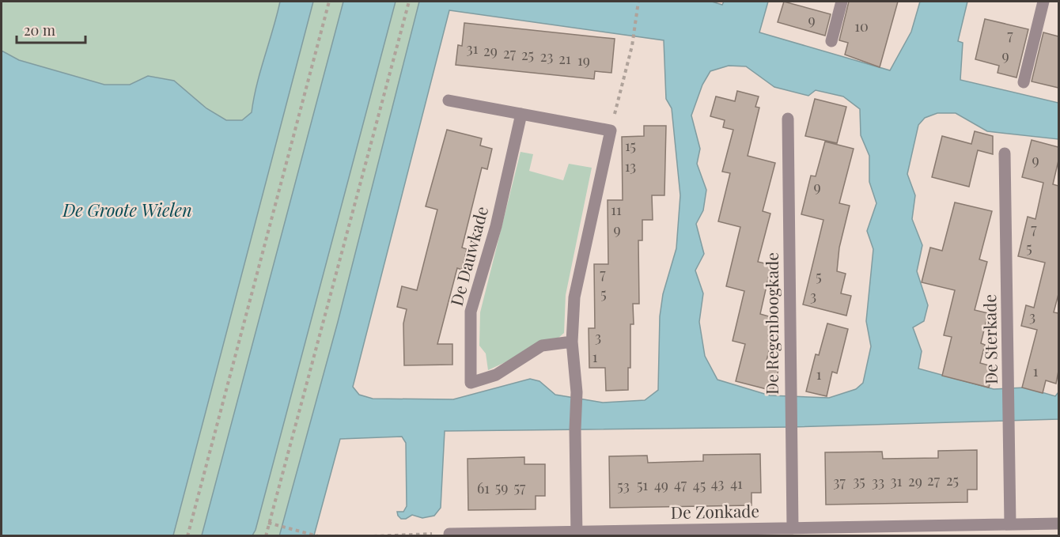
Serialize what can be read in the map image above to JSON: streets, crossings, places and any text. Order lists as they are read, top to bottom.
{
  "streets": {
    "street": [
      "De Dauwkade",
      "De Regenboogkade",
      "De Sterkade",
      "De Zonkade"
    ]
  },
  "crossings": [
    ["De Regenboogkade", "De Zonkade"],
    ["De Sterkade", "De Zonkade"]
  ],
  "water": ["De Groote Wielen"],
  "house_numbers": [
    "9",
    "10",
    "7",
    "31",
    "29",
    "27",
    "25",
    "9",
    "23",
    "21",
    "19",
    "15",
    "9",
    "13",
    "9",
    "11",
    "7",
    "9",
    "5",
    "7",
    "5",
    "5",
    "3",
    "3",
    "3",
    "1",
    "1",
    "1",
    "27",
    "25",
    "35",
    "31",
    "29",
    "37",
    "33",
    "43",
    "41",
    "47",
    "51",
    "49",
    "45",
    "53",
    "59",
    "57",
    "61"
  ],
  "scale_bar": "20 m"
}
